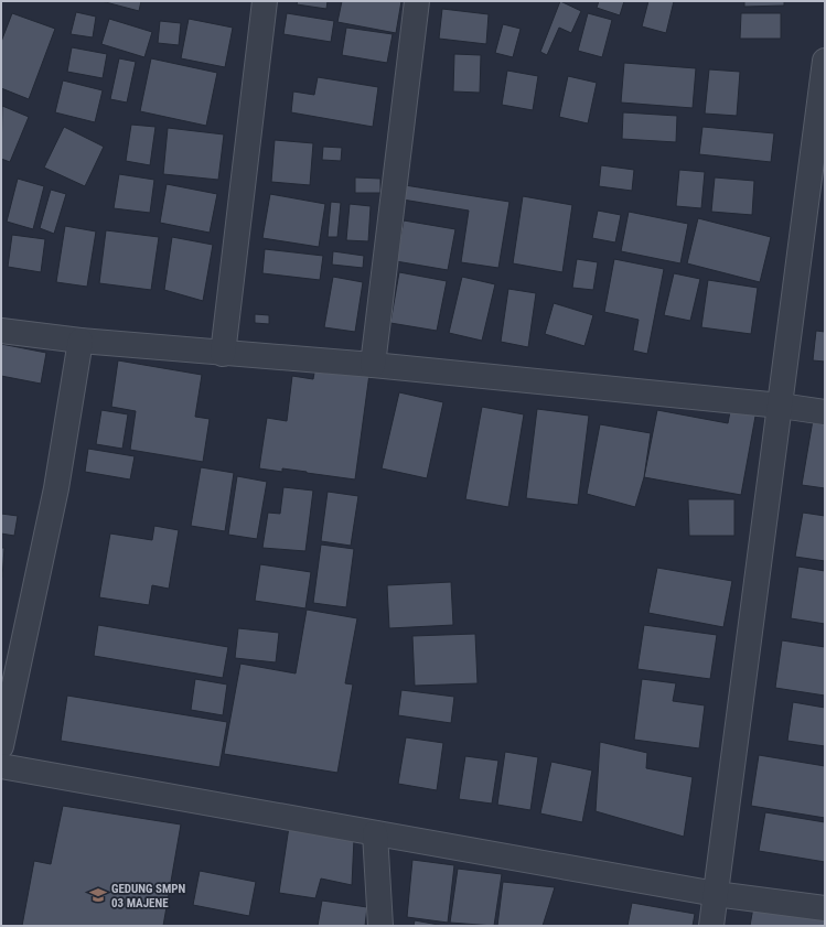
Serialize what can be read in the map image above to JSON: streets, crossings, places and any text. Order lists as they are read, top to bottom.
{
  "places": {
    "school or university": ["GEDUNG SMPN 03 MAJENE"]
  }
}
